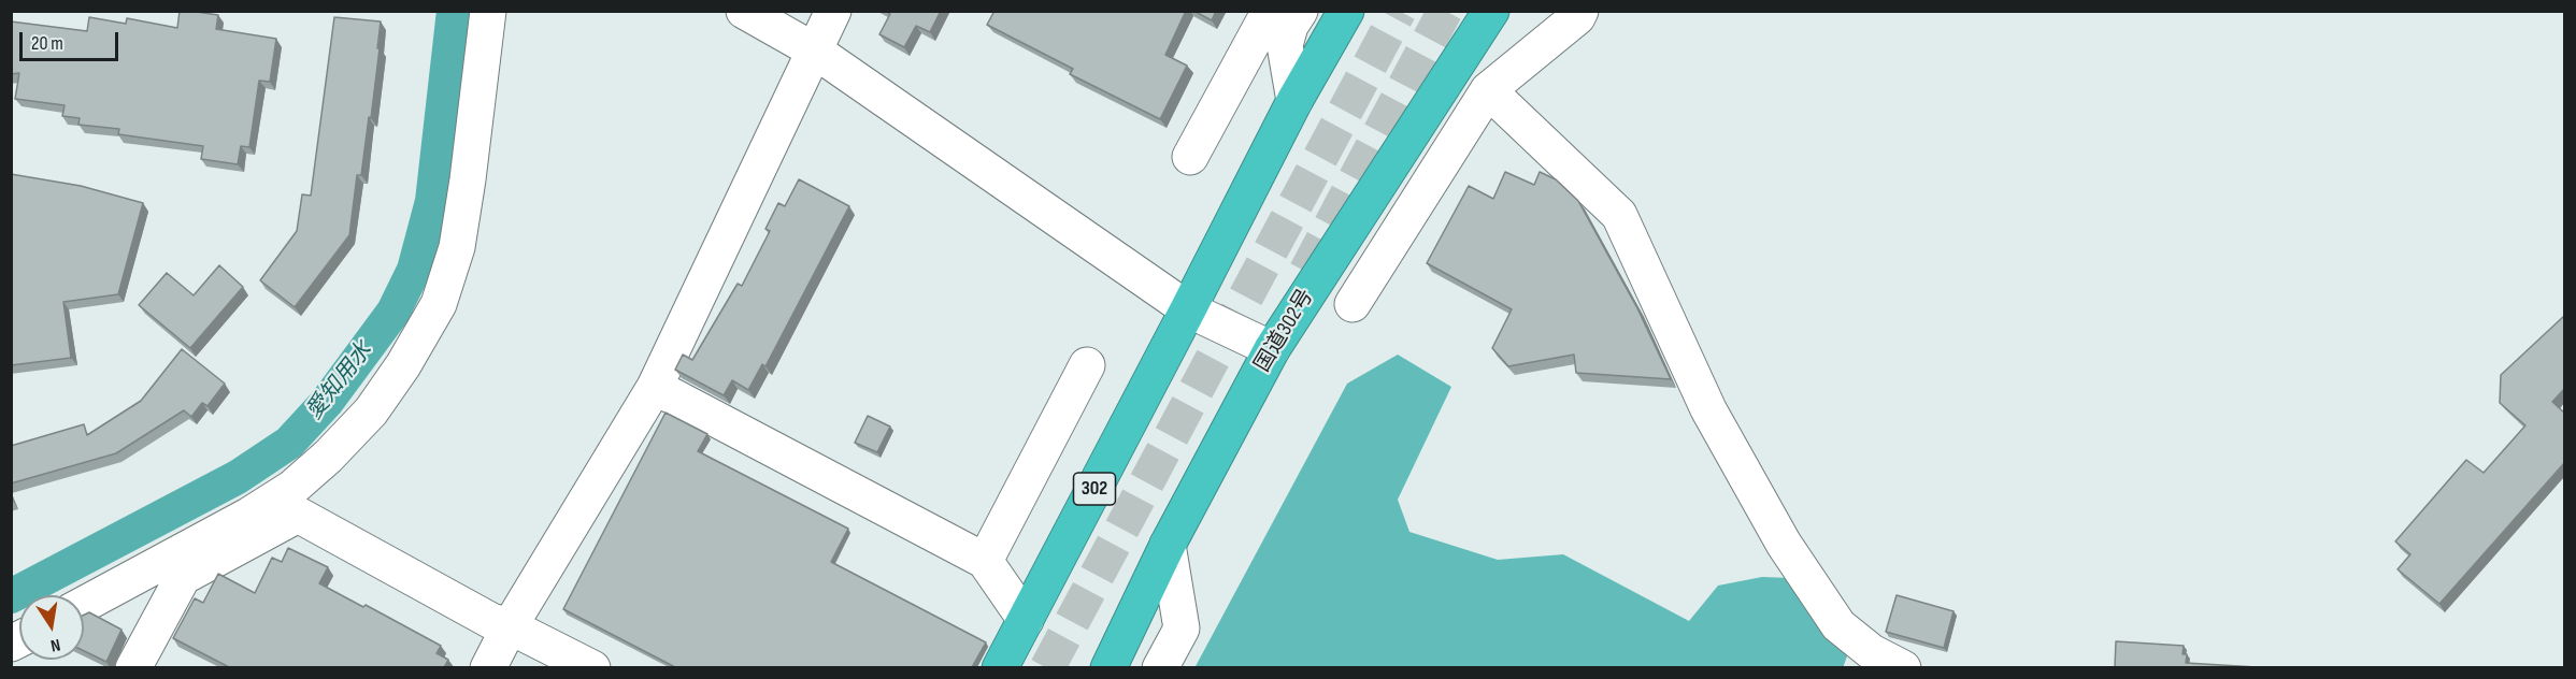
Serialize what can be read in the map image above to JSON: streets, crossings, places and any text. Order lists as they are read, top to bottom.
{
  "streets": {
    "highway": ["国道302号", "302"]
  },
  "water": ["愛知用水"],
  "scale_bar": "20 m",
  "north": "bottom"
}
